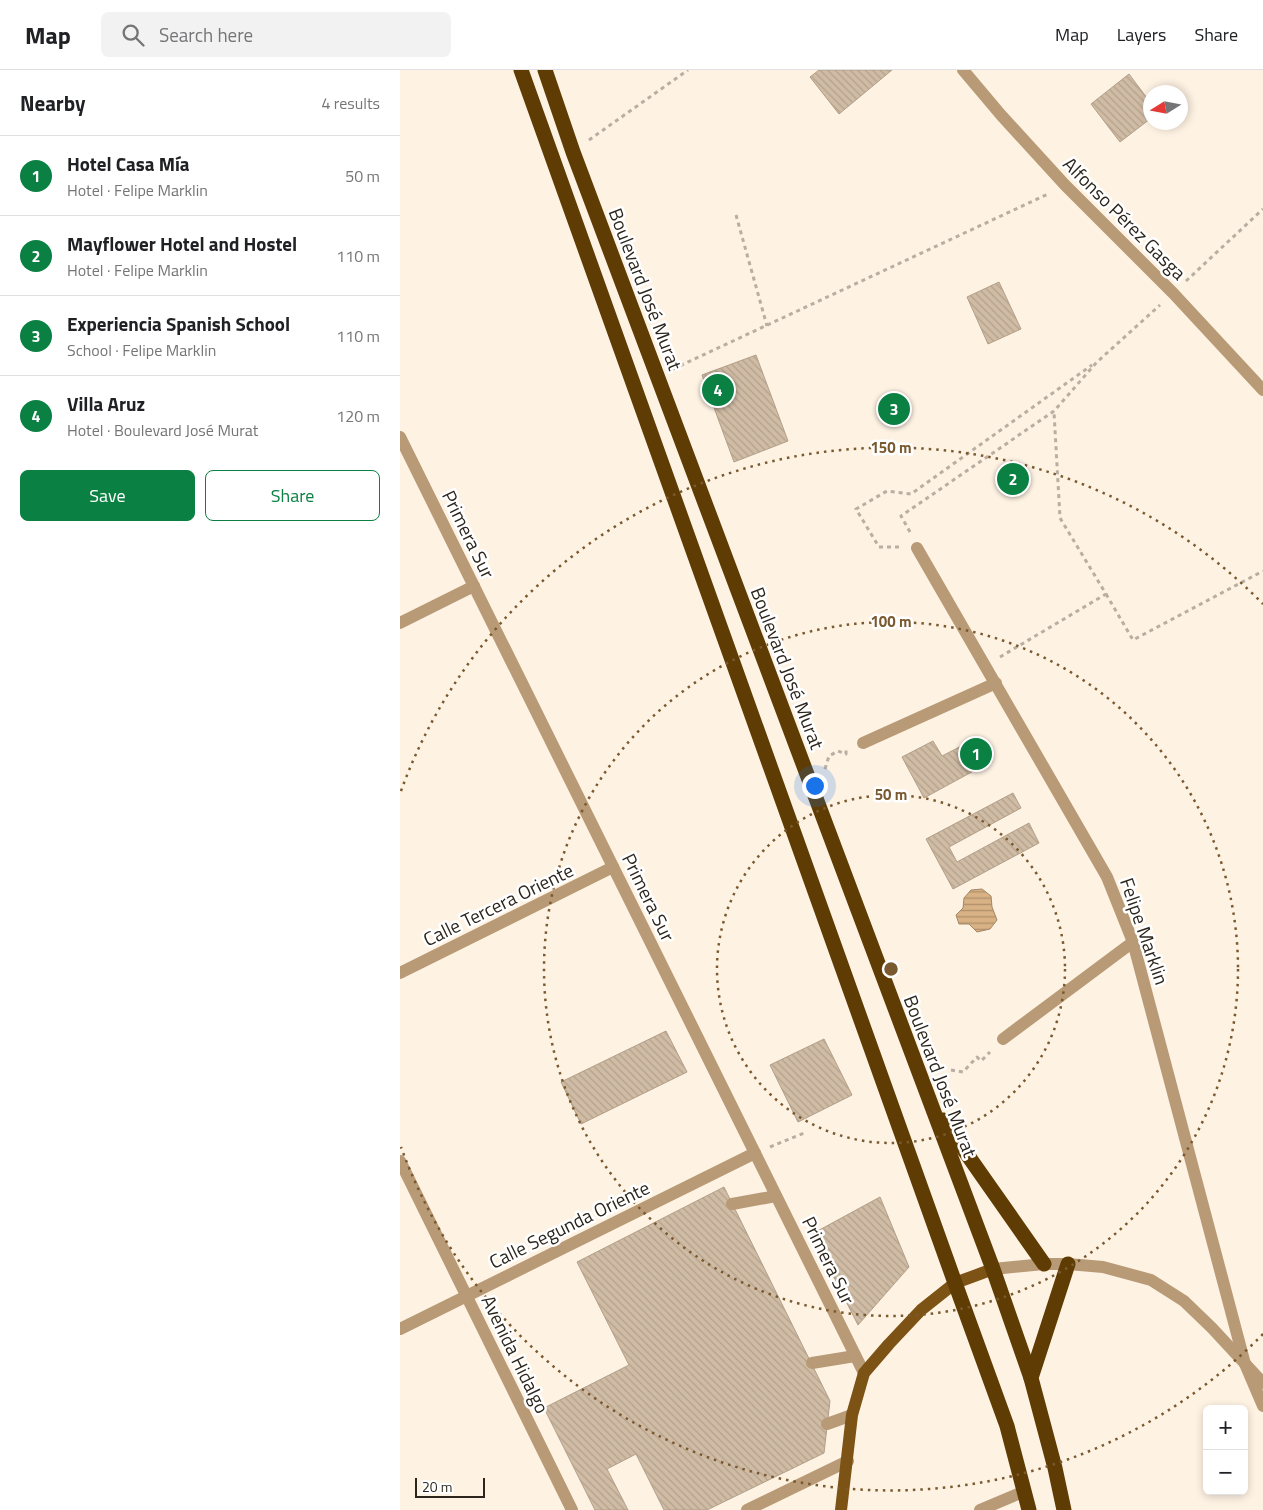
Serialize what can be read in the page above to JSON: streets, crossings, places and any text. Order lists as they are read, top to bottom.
{
  "streets": {
    "highway": ["Boulevard José Murat"],
    "street": [
      "Alfonso Pérez Gasga",
      "Primera Sur",
      "Calle Tercera Oriente",
      "Felipe Marklin",
      "Calle Segunda Oriente",
      "Avenida Hidalgo"
    ]
  },
  "crossings": [
    ["Primera Sur", "Calle Tercera Oriente"],
    ["Primera Sur", "Calle Segunda Oriente"],
    ["Calle Segunda Oriente", "Avenida Hidalgo"]
  ],
  "scale_bar": "20 m",
  "north": "left",
  "page": {
    "header": "Map",
    "search": "Search here",
    "nav": ["Map", "Layers", "Share"],
    "heading": ["Nearby", "4 results"],
    "list": [
      {
        "mark": "1",
        "name": "Hotel Casa Mía",
        "note": "Hotel · Felipe Marklin",
        "value": "50 m"
      },
      {
        "mark": "2",
        "name": "Mayflower Hotel and Hostel",
        "note": "Hotel · Felipe Marklin",
        "value": "110 m"
      },
      {
        "mark": "3",
        "name": "Experiencia Spanish School",
        "note": "School · Felipe Marklin",
        "value": "110 m"
      },
      {
        "mark": "4",
        "name": "Villa Aruz",
        "note": "Hotel · Boulevard José Murat",
        "value": "120 m"
      }
    ],
    "pins": [
      "4",
      "3",
      "2",
      "1"
    ],
    "buttons": ["Save", "Share"],
    "map_buttons": ["+", "−"],
    "scale": "20 m"
  },
  "rings": ["150 m", "100 m", "50 m"]
}
